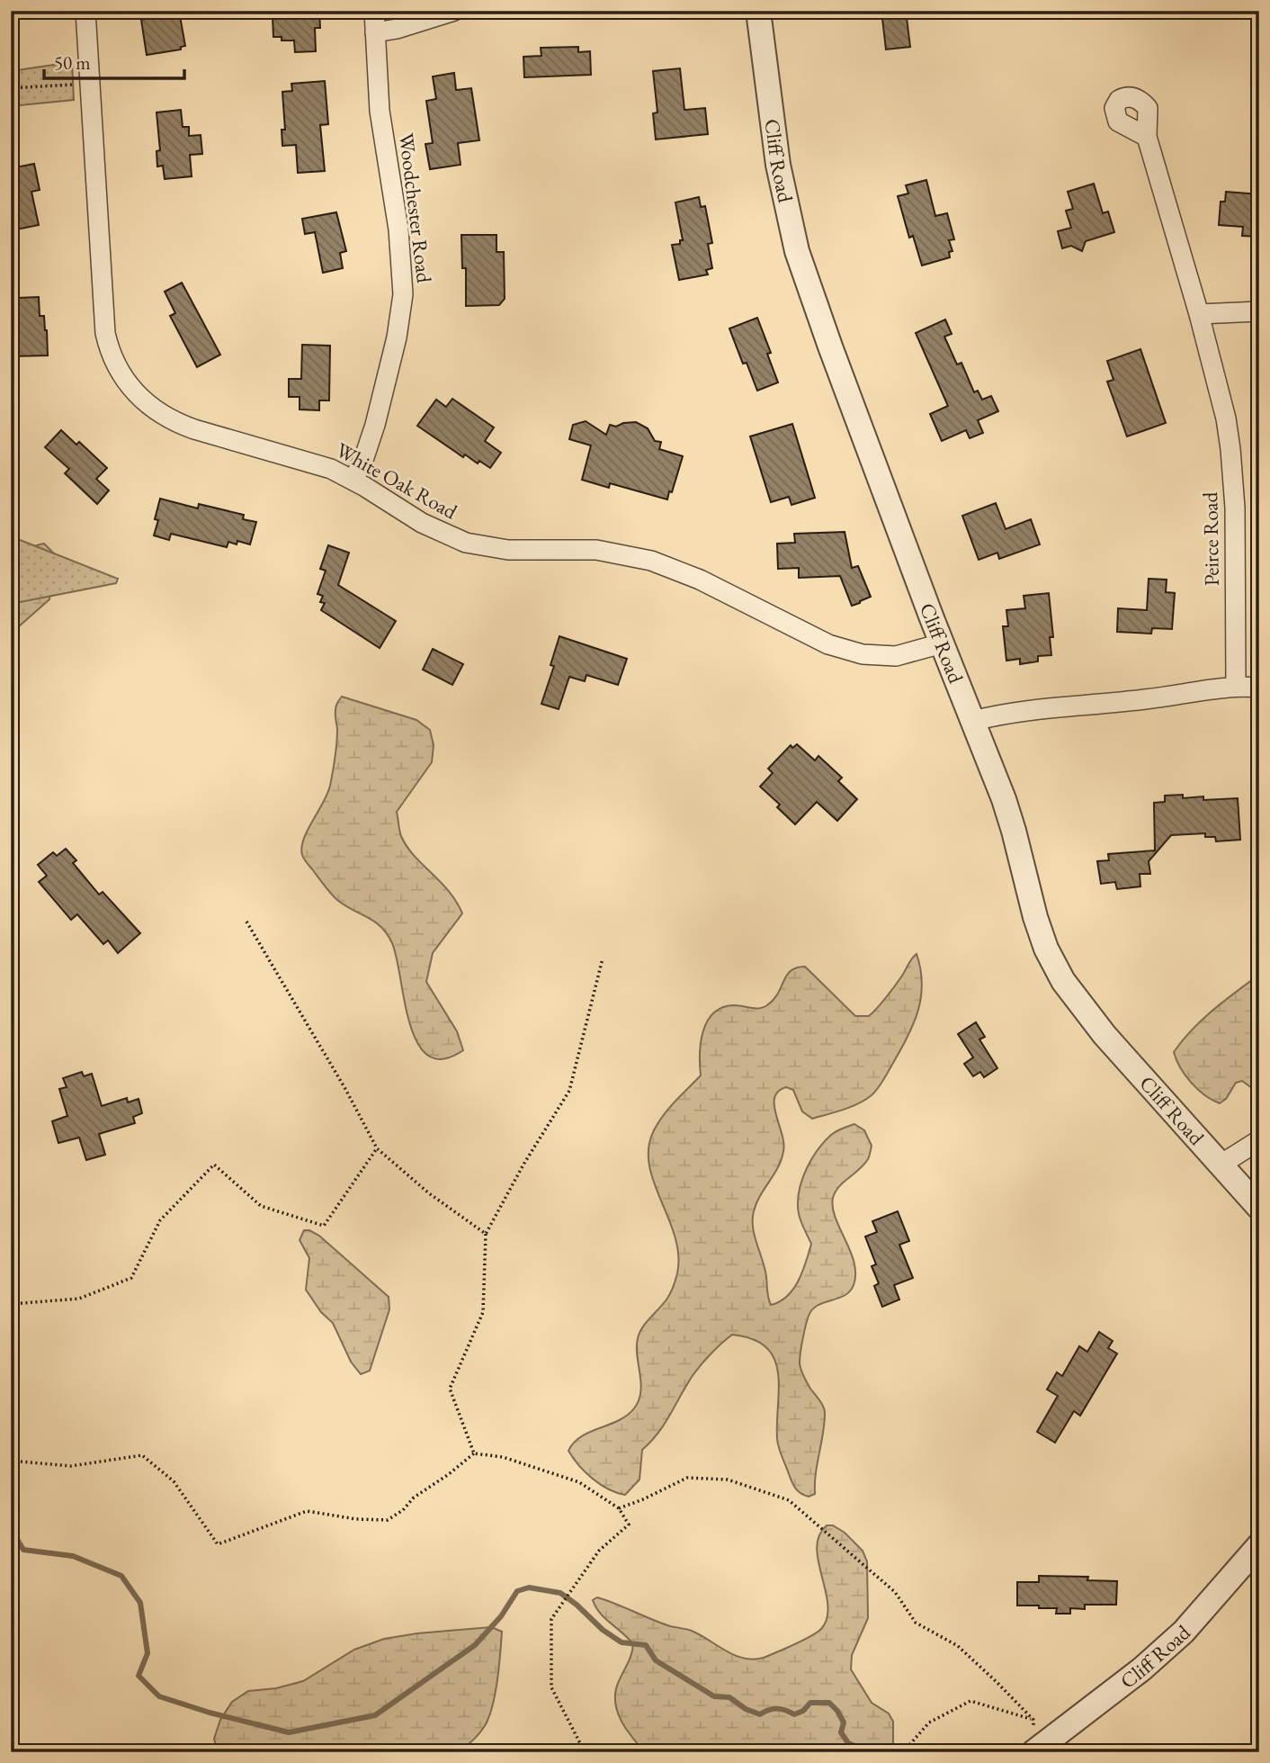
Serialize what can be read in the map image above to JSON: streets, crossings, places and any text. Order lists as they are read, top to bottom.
{
  "streets": {
    "street": [
      "Cliff Road",
      "Woodchester Road",
      "White Oak Road",
      "Peirce Road"
    ]
  },
  "crossings": [
    ["Cliff Road", "White Oak Road"],
    ["Woodchester Road", "White Oak Road"]
  ],
  "scale_bar": "50 m"
}
